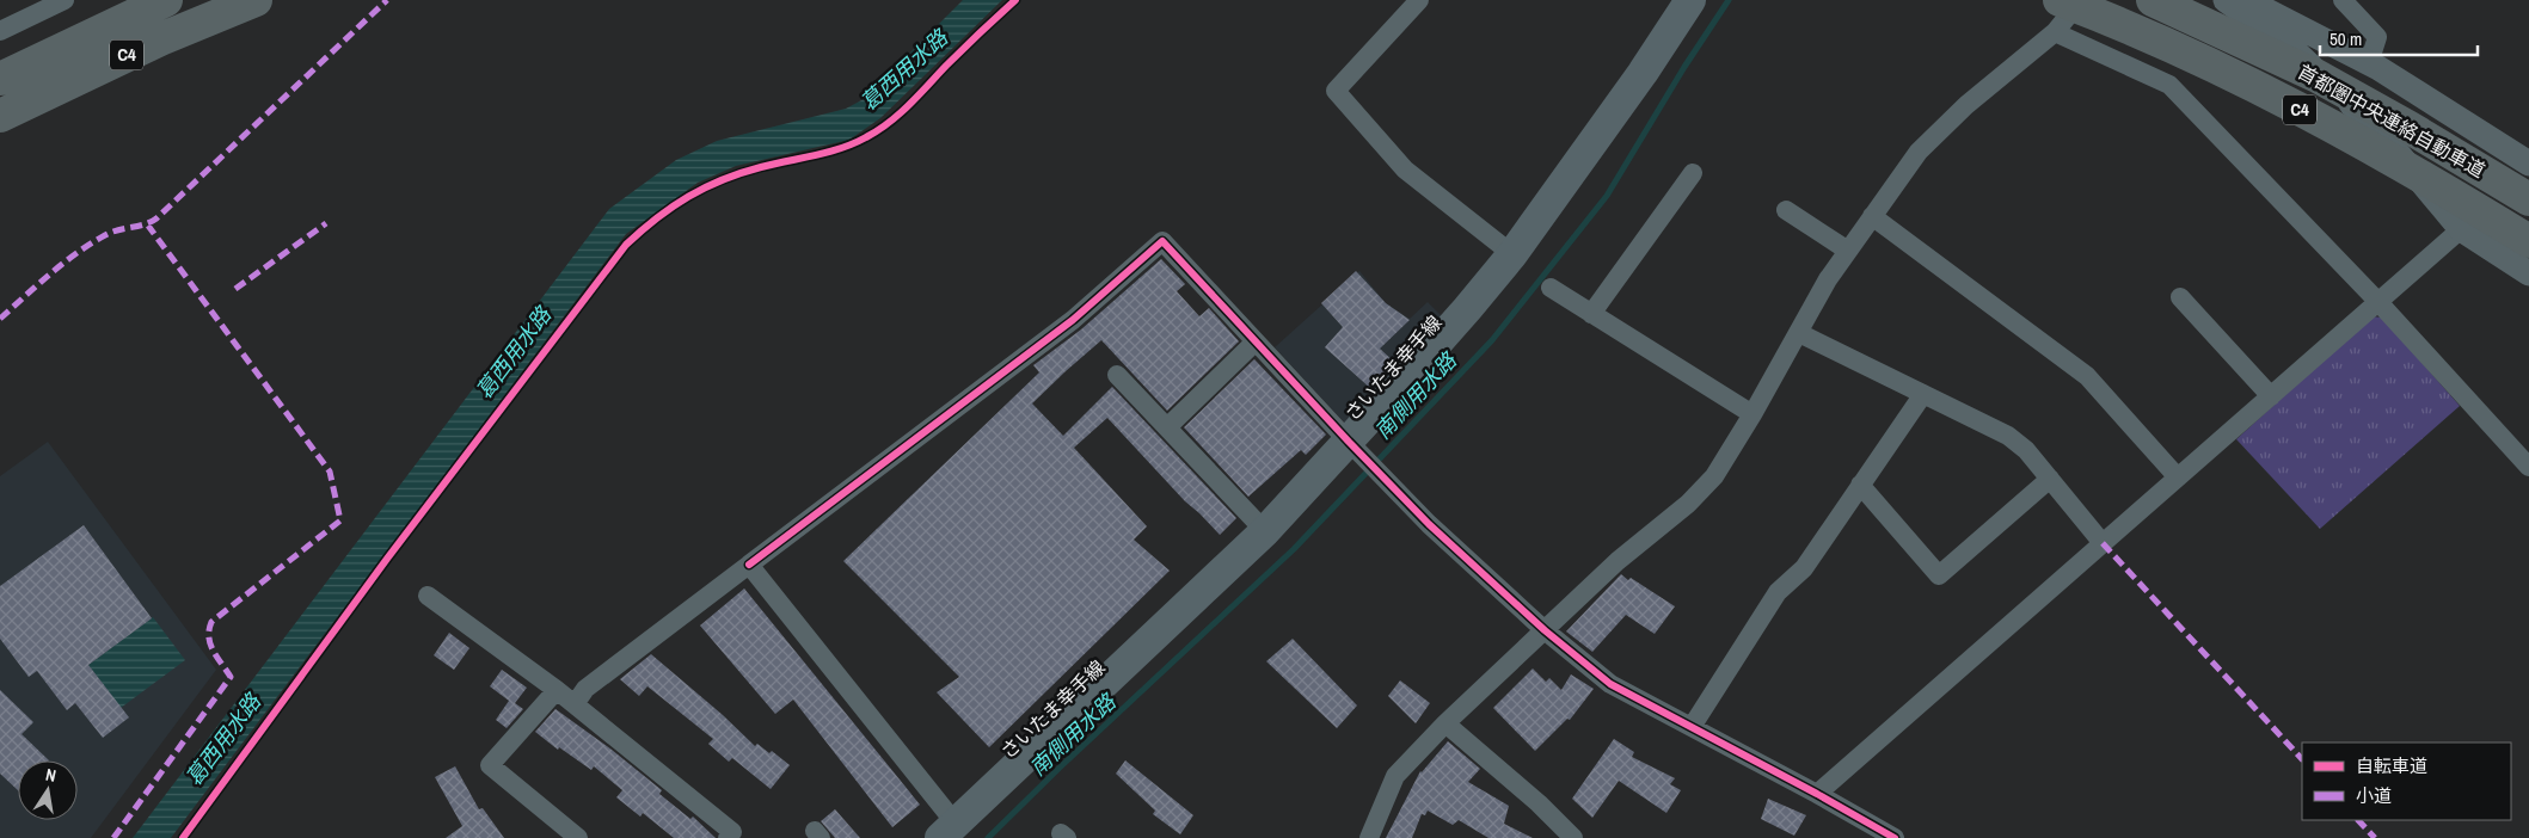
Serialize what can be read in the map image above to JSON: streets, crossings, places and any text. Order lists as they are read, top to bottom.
{
  "streets": {
    "highway": ["C4", "首都圏中央連絡自動車道"],
    "main road": ["さいたま幸手線"]
  },
  "water": ["葛西用水路", "南側用水路"],
  "legend": ["自転車道", "小道"],
  "scale_bar": "50 m",
  "north": "top"
}
